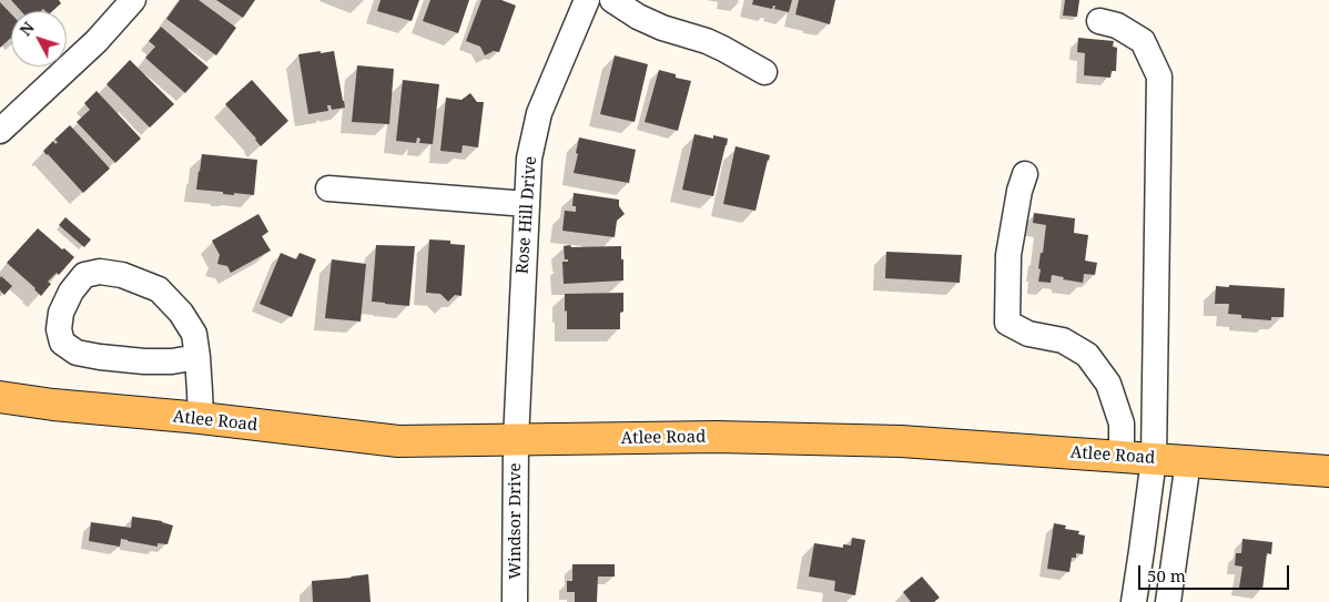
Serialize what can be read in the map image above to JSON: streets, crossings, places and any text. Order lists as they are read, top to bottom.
{
  "streets": {
    "main road": ["Atlee Road"],
    "street": ["Rose Hill Drive", "Windsor Drive"]
  },
  "crossings": [
    ["Rose Hill Drive", "Atlee Road"],
    ["Rose Hill Drive", "Windsor Drive"],
    ["Atlee Road", "Windsor Drive"]
  ],
  "scale_bar": "50 m",
  "north": "top left"
}
